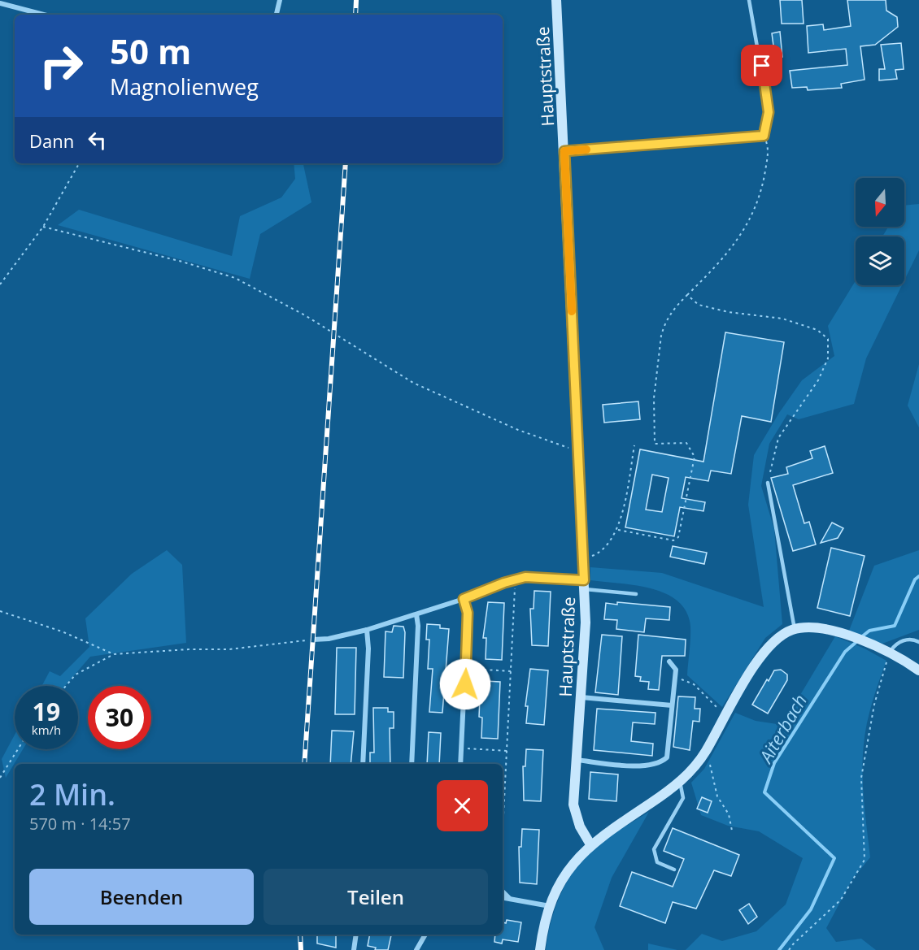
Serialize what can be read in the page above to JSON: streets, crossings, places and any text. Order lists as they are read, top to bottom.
{
  "streets": {
    "street": ["Hauptstraße"]
  },
  "water": ["Aiterbach"],
  "north": "bottom",
  "page": {
    "turn": ["50 m", "Magnolienweg"],
    "then": "Dann",
    "speed": "19 km/h",
    "limit": "30",
    "heading": ["2 Min.", "570 m · 14:57"],
    "buttons": ["Beenden", "Teilen"]
  }
}
